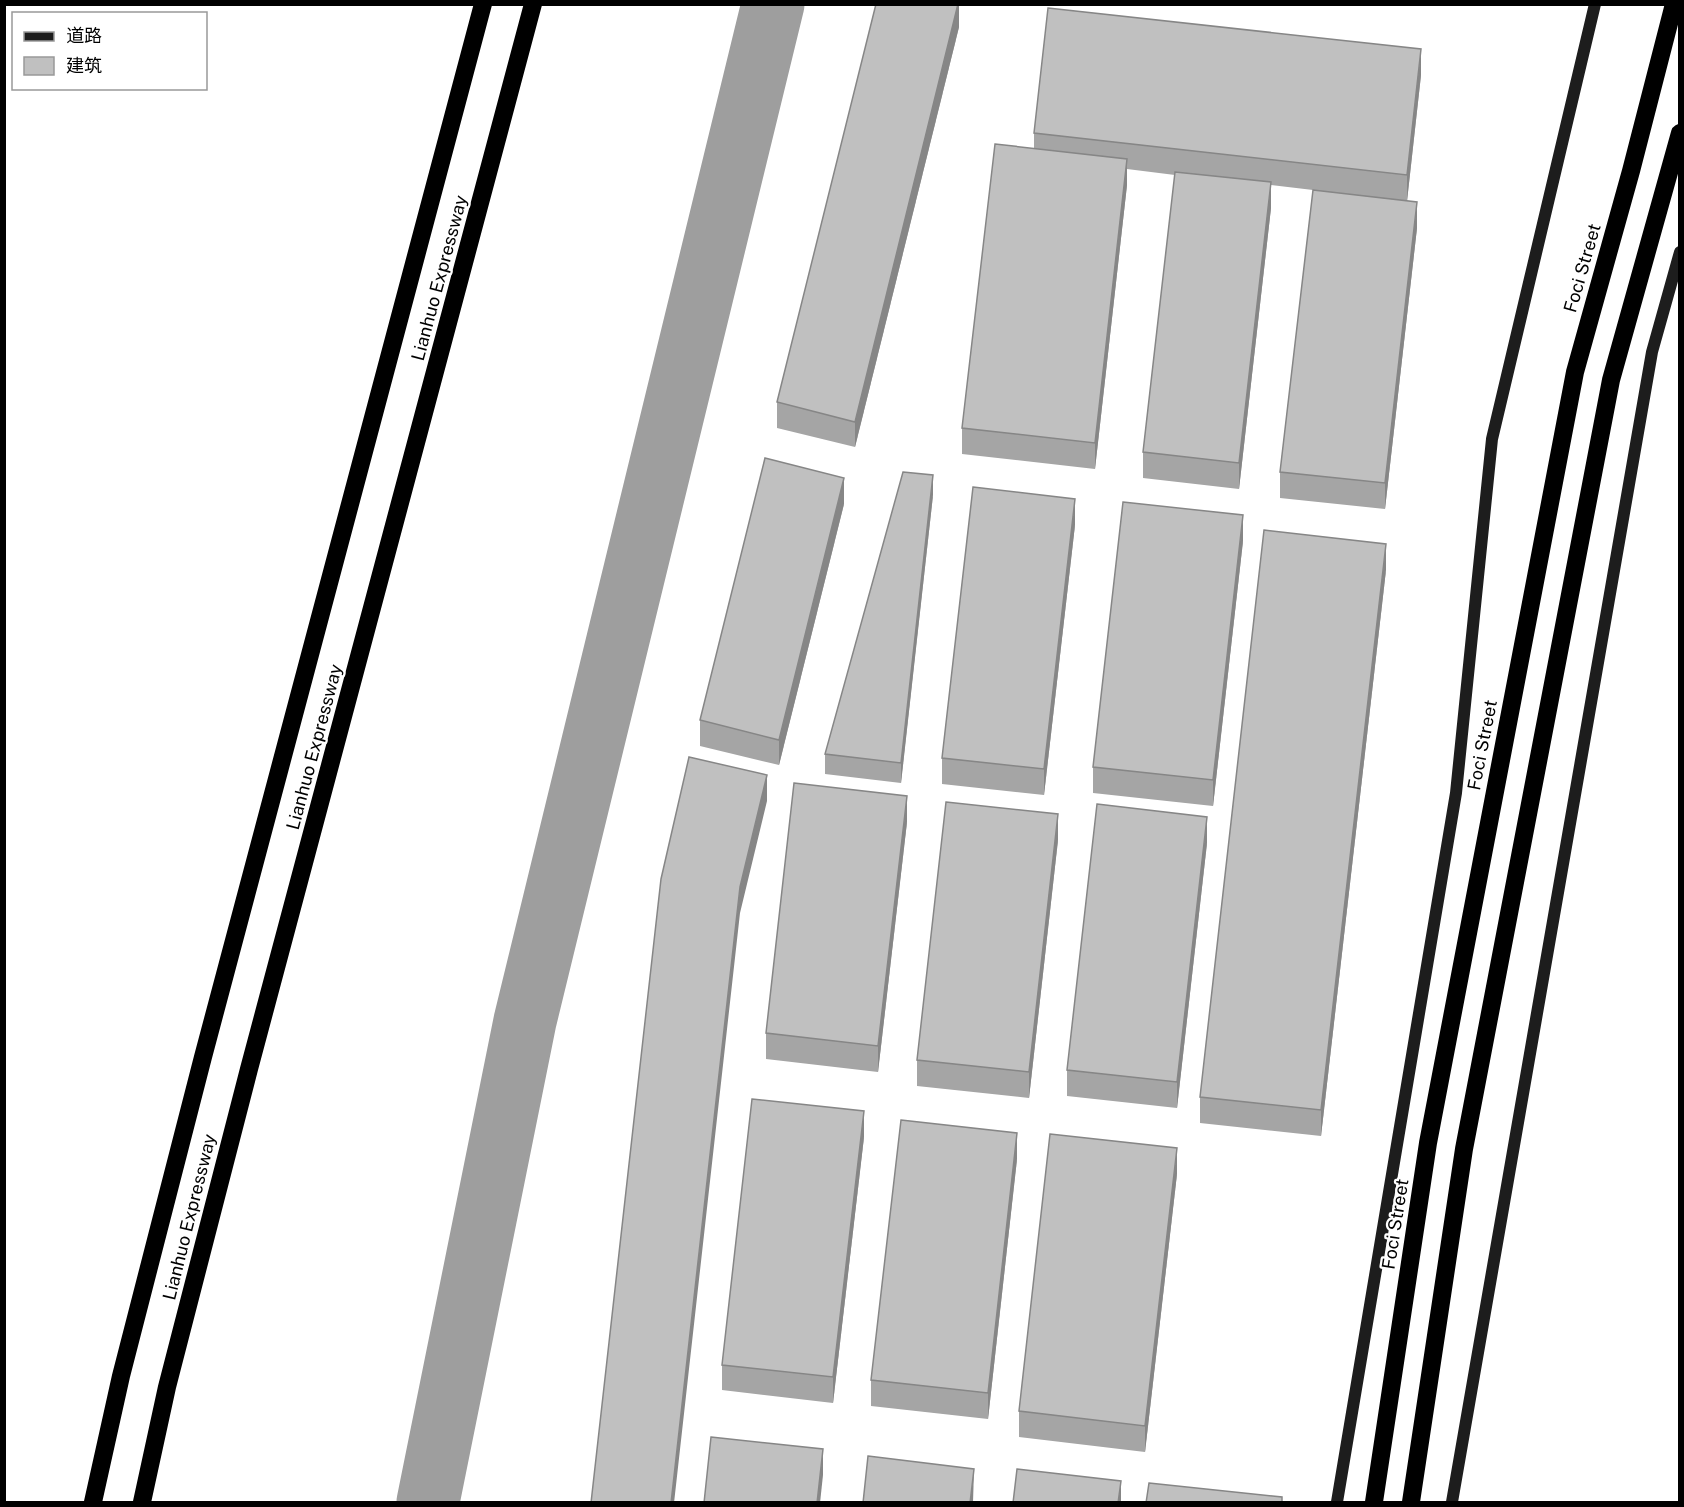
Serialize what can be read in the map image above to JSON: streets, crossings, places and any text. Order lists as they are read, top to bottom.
{
  "streets": {
    "highway": ["Foci Street", "Lianhuo Expressway"]
  },
  "legend": ["道路", "建筑"]
}
